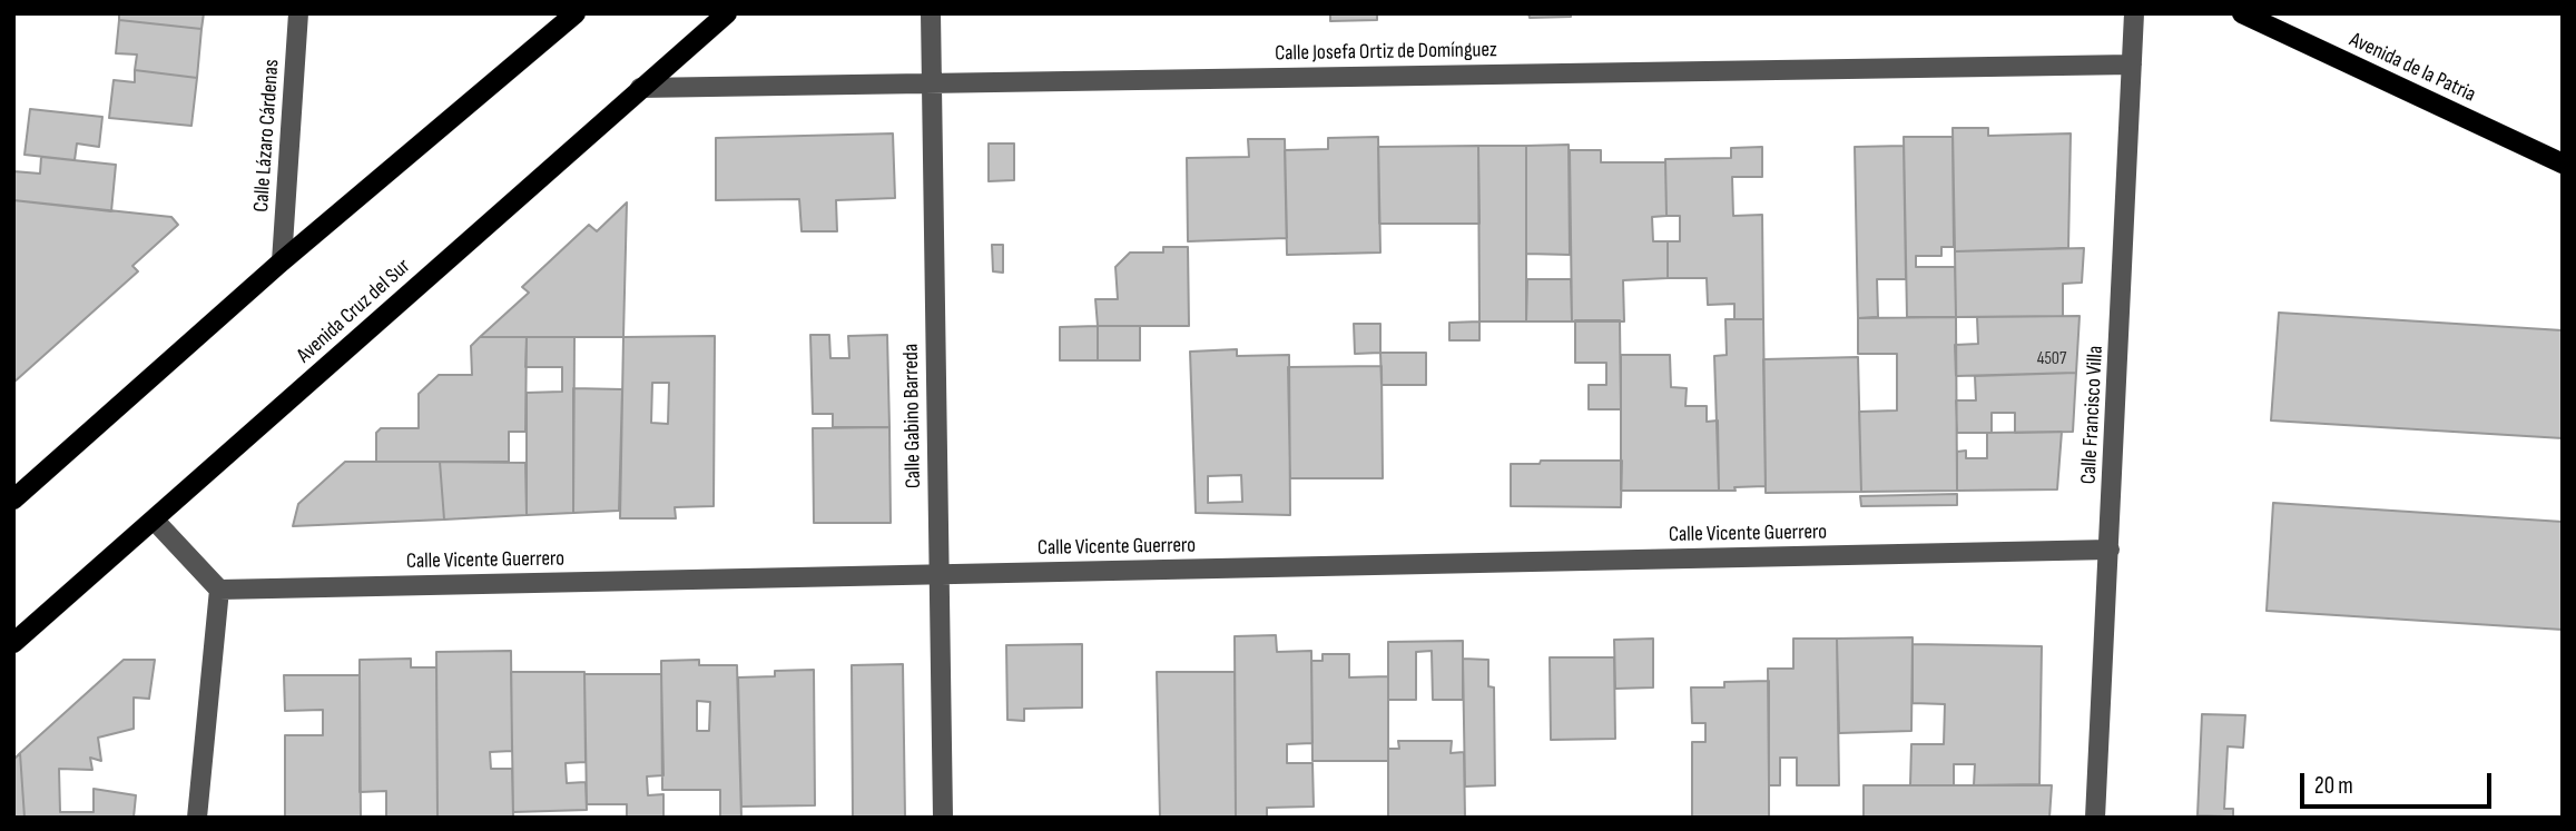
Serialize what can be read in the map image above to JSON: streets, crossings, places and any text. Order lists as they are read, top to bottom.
{
  "streets": {
    "main road": ["Avenida de la Patria", "Avenida Cruz del Sur"],
    "street": [
      "Calle Josefa Ortiz de Domínguez",
      "Calle Lázaro Cárdenas",
      "Calle Francisco Villa",
      "Calle Gabino Barreda",
      "Calle Vicente Guerrero"
    ]
  },
  "crossings": [
    ["Calle Josefa Ortiz de Domínguez", "Avenida Cruz del Sur"],
    ["Calle Josefa Ortiz de Domínguez", "Calle Francisco Villa"],
    ["Calle Josefa Ortiz de Domínguez", "Calle Gabino Barreda"],
    ["Calle Francisco Villa", "Calle Vicente Guerrero"],
    ["Calle Gabino Barreda", "Calle Vicente Guerrero"]
  ],
  "house_numbers": ["4507"],
  "scale_bar": "20 m"
}
